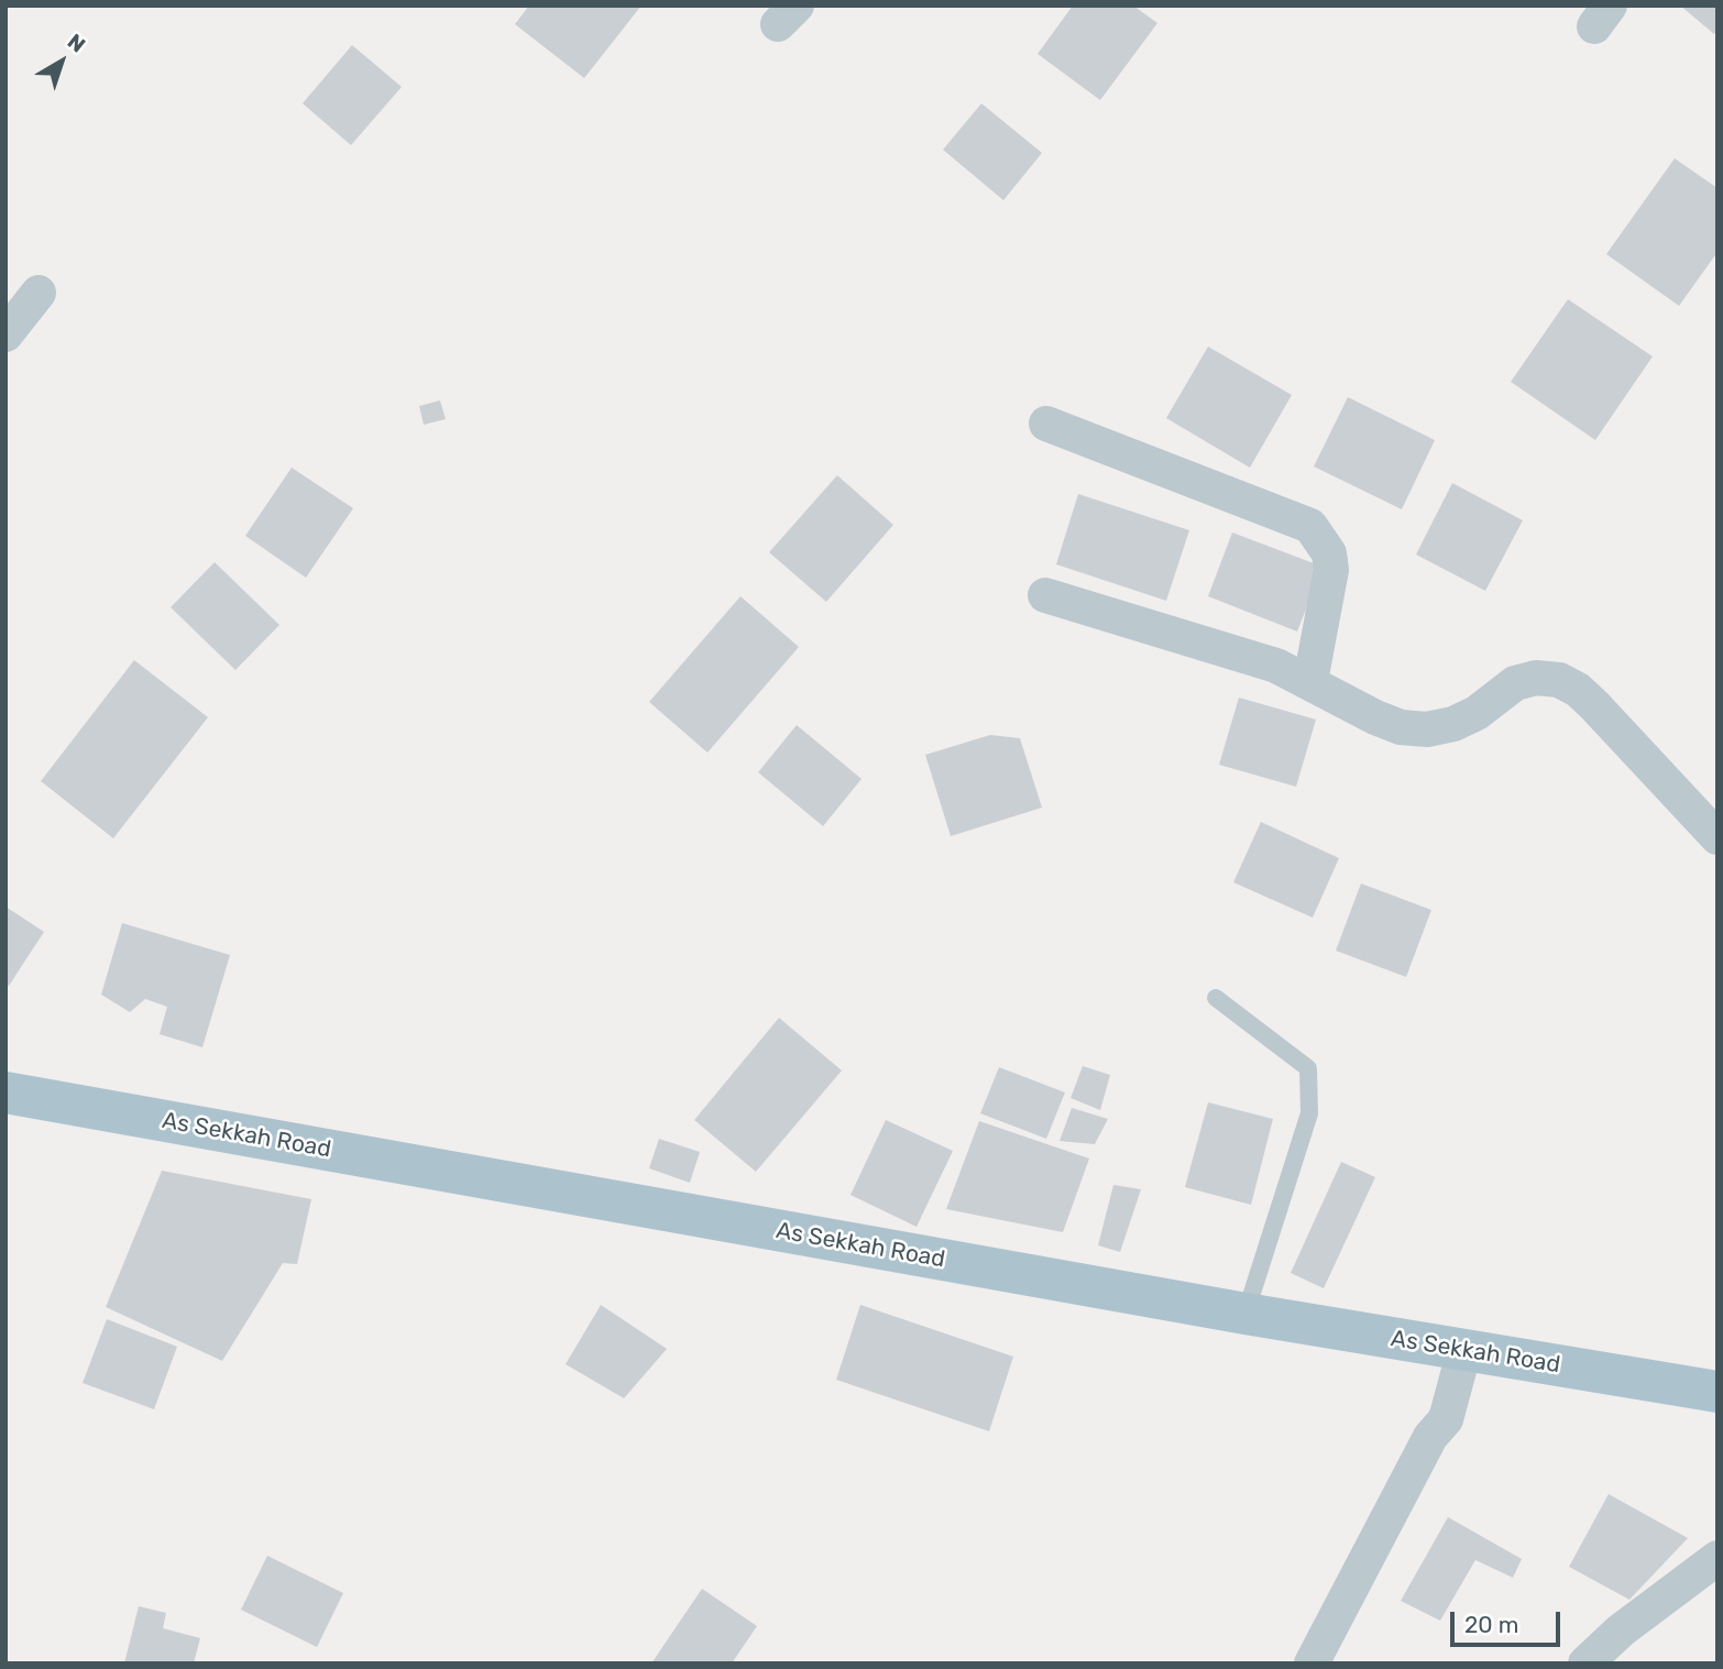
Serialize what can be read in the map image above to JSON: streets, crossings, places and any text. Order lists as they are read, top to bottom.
{
  "streets": {
    "main road": ["As Sekkah Road"]
  },
  "scale_bar": "20 m",
  "north": "top right"
}
